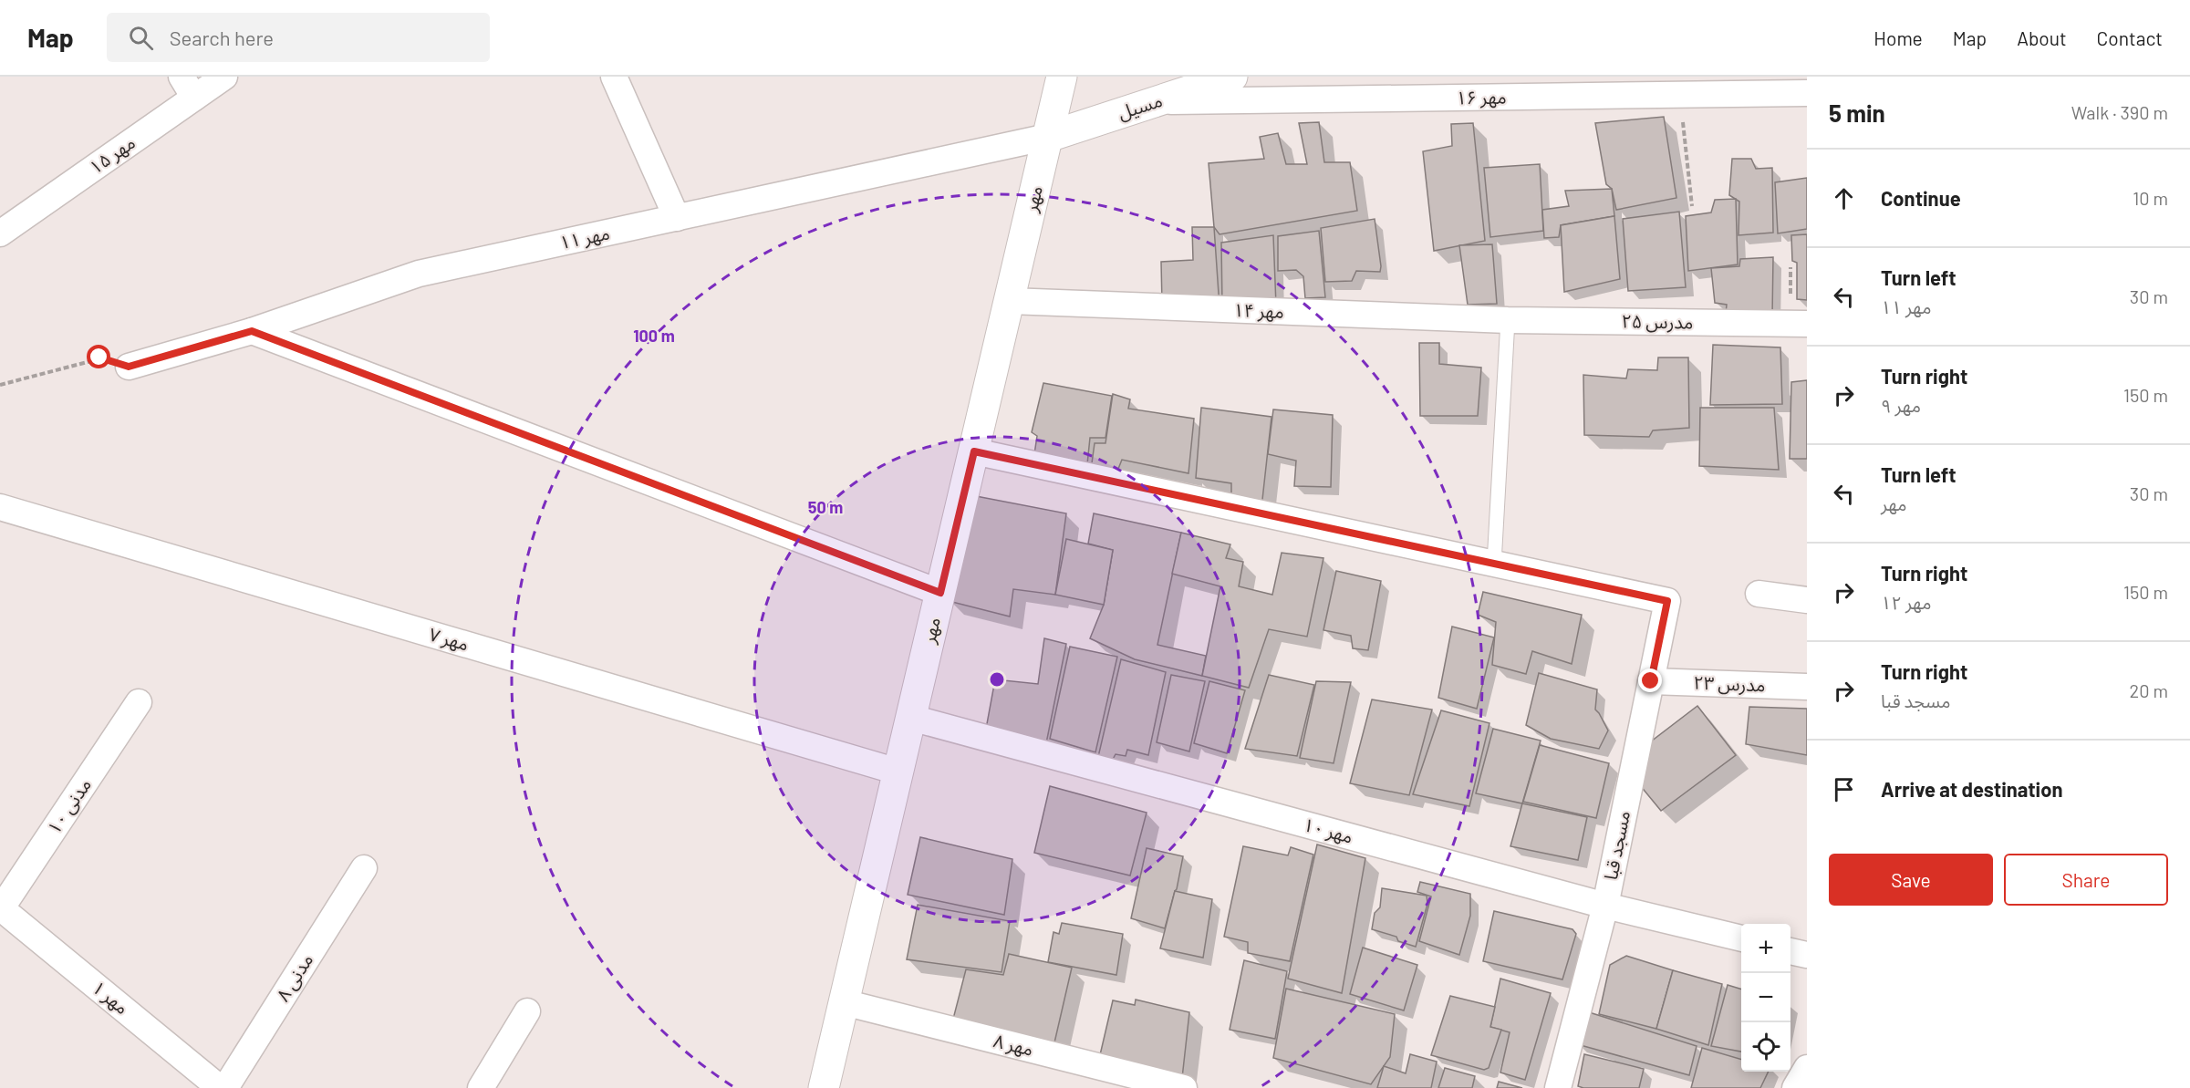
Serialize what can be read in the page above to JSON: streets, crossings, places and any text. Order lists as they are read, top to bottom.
{
  "streets": {
    "main road": ["مسیل", "مهر"],
    "street": [
      "مهر ۱۶",
      "مهر ۱۵",
      "مهر ۱۱",
      "مهر ۱۴",
      "مدرس ۲۵",
      "مهر ۷",
      "مدرس ۲۳",
      "مدنی ۱۰",
      "مهر ۱۰",
      "مسجد قبا",
      "مدنی ۸",
      "مهر ۱",
      "مهر ۸"
    ]
  },
  "crossings": [
    ["مهر ۱۶", "مسیل"],
    ["مسیل", "مهر"],
    ["مسیل", "مهر ۱۱"],
    ["مهر", "مهر ۱۱"],
    ["مهر", "مهر ۱۴"],
    ["مهر", "مهر ۷"],
    ["مهر", "مهر ۱۰"],
    ["مهر", "مهر ۸"],
    ["مهر ۱۴", "مدرس ۲۵"],
    ["مدرس ۲۳", "مسجد قبا"],
    ["مدنی ۱۰", "مهر ۱"],
    ["مهر ۱۰", "مسجد قبا"]
  ],
  "page": {
    "header": "Map",
    "search": "Search here",
    "nav": [
      "Home",
      "Map",
      "About",
      "Contact"
    ],
    "heading": ["5 min", "Walk · 390 m"],
    "list": [
      ["Continue", "10 m"],
      ["Turn left", "مهر ۱۱", "30 m"],
      ["Turn right", "مهر ۹", "150 m"],
      ["Turn left", "مهر", "30 m"],
      ["Turn right", "مهر ۱۲", "150 m"],
      ["Turn right", "مسجد قبا", "20 m"],
      "Arrive at destination"
    ],
    "buttons": ["Save", "Share"],
    "map_buttons": ["+", "−"]
  },
  "rings": ["100 m", "50 m"]
}
